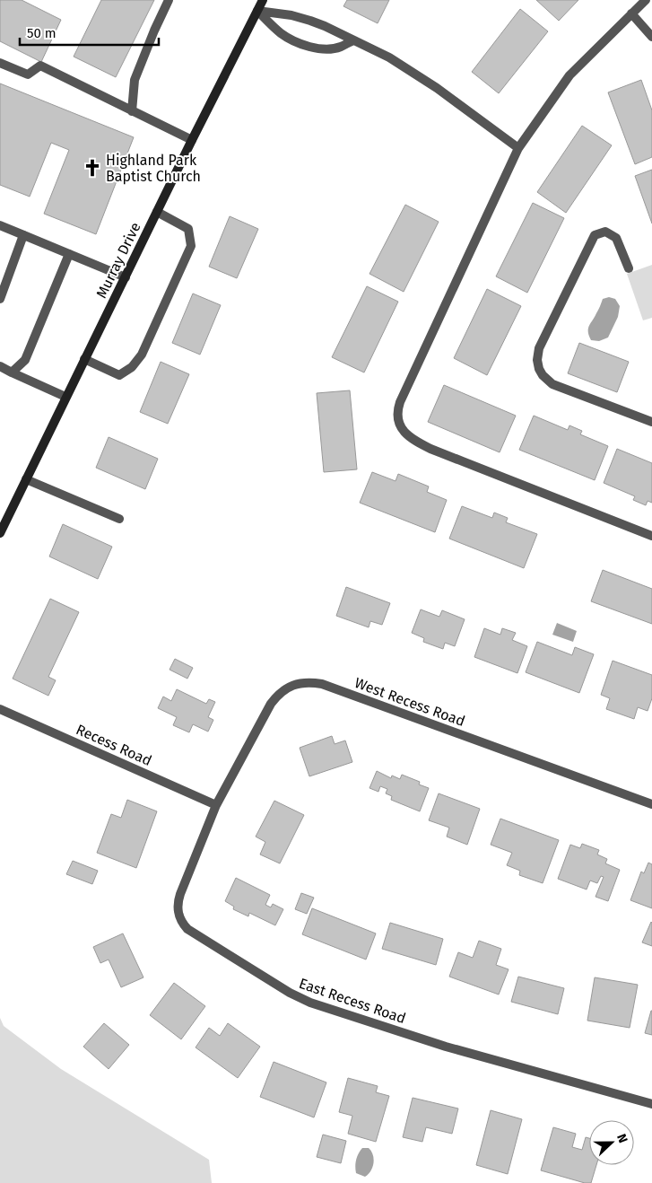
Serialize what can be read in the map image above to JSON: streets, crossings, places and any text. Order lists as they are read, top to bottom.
{
  "streets": {
    "street": [
      "Murray Drive",
      "West Recess Road",
      "Recess Road",
      "East Recess Road"
    ]
  },
  "crossings": [
    ["West Recess Road", "Recess Road"],
    ["West Recess Road", "East Recess Road"],
    ["Recess Road", "East Recess Road"]
  ],
  "places": {
    "church": ["Highland Park Baptist Church"]
  },
  "scale_bar": "50 m",
  "north": "right"
}
